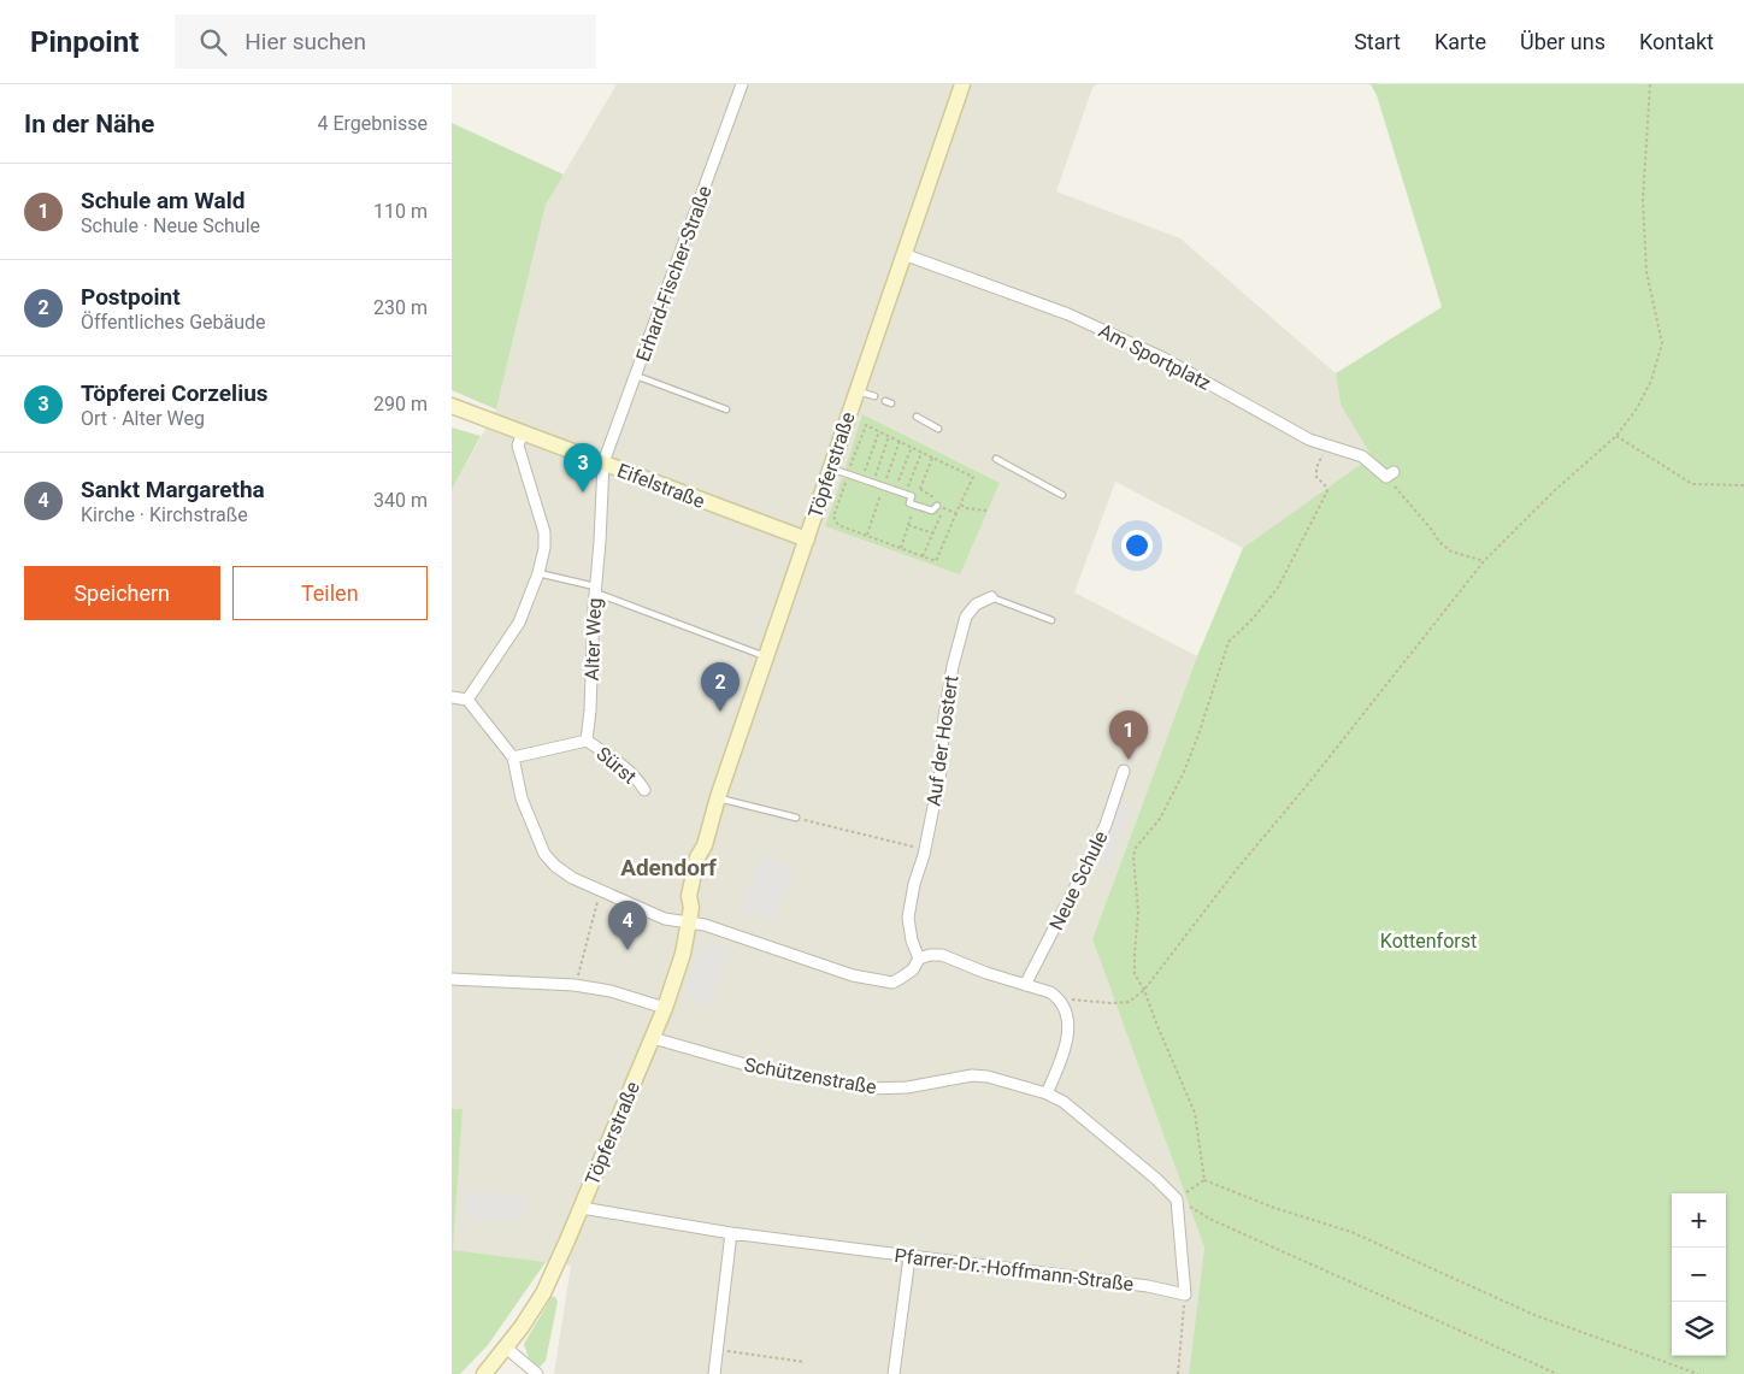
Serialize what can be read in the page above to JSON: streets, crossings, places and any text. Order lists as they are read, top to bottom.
{
  "streets": {
    "main road": ["Töpferstraße", "Eifelstraße"],
    "street": [
      "Erhard-Fischer-Straße",
      "Am Sportplatz",
      "Alter Weg",
      "Auf der Hostert",
      "Sürst",
      "Neue Schule",
      "Schützenstraße",
      "Pfarrer-Dr.-Hoffmann-Straße"
    ]
  },
  "crossings": [
    ["Erhard-Fischer-Straße", "Eifelstraße"],
    ["Erhard-Fischer-Straße", "Alter Weg"],
    ["Am Sportplatz", "Töpferstraße"],
    ["Töpferstraße", "Eifelstraße"],
    ["Töpferstraße", "Schützenstraße"],
    ["Töpferstraße", "Pfarrer-Dr.-Hoffmann-Straße"],
    ["Eifelstraße", "Alter Weg"],
    ["Alter Weg", "Sürst"]
  ],
  "districts": ["Adendorf"],
  "parks": ["Kottenforst"],
  "page": {
    "header": "Pinpoint",
    "search": "Hier suchen",
    "nav": [
      "Start",
      "Karte",
      "Über uns",
      "Kontakt"
    ],
    "heading": ["In der Nähe", "4 Ergebnisse"],
    "list": [
      {
        "mark": "1",
        "name": "Schule am Wald",
        "note": "Schule · Neue Schule",
        "value": "110 m"
      },
      {
        "mark": "2",
        "name": "Postpoint",
        "note": "Öffentliches Gebäude",
        "value": "230 m"
      },
      {
        "mark": "3",
        "name": "Töpferei Corzelius",
        "note": "Ort · Alter Weg",
        "value": "290 m"
      },
      {
        "mark": "4",
        "name": "Sankt Margaretha",
        "note": "Kirche · Kirchstraße",
        "value": "340 m"
      }
    ],
    "pins": [
      "3",
      "2",
      "1",
      "4"
    ],
    "buttons": ["Speichern", "Teilen"],
    "map_buttons": ["+", "−"]
  }
}
